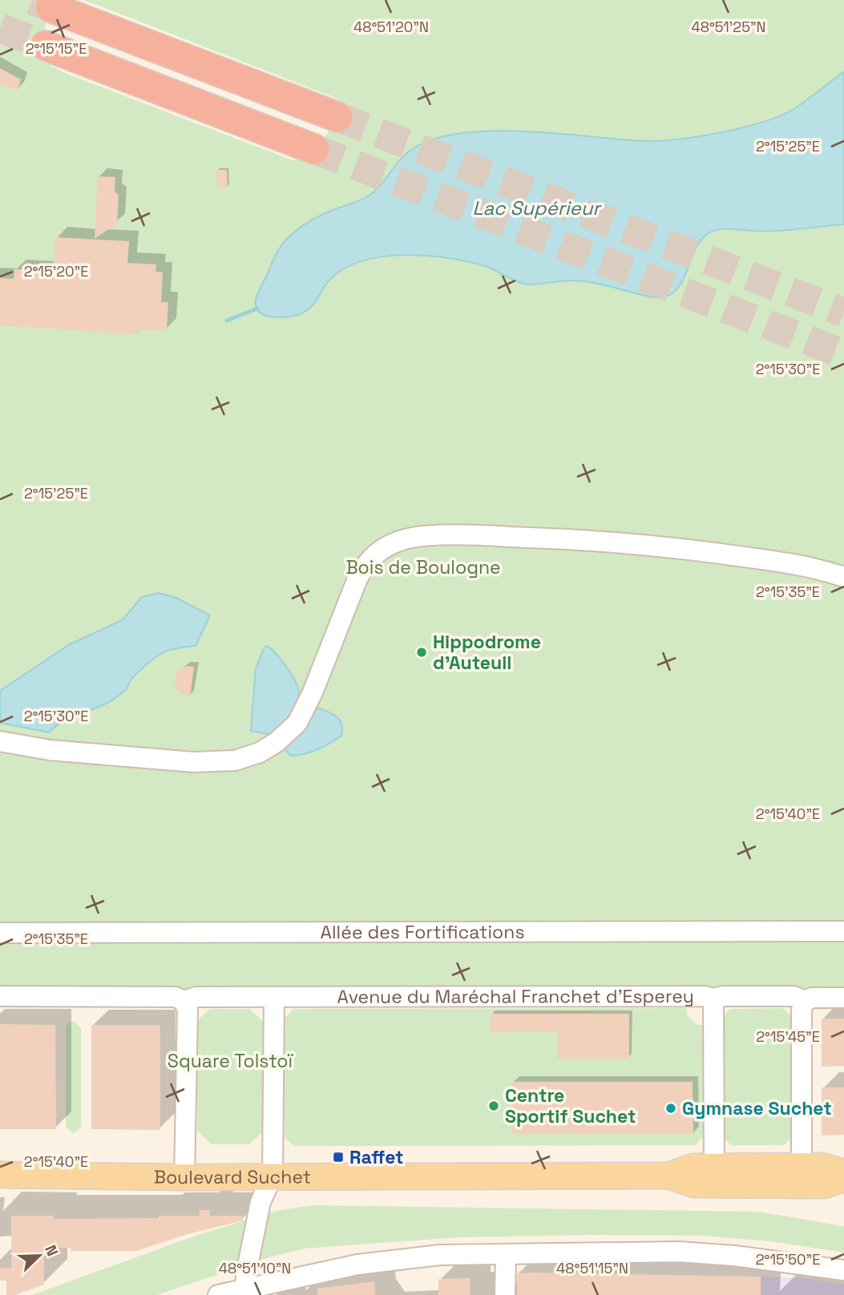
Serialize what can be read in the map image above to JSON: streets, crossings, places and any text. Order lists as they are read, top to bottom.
{
  "streets": {
    "main road": ["Boulevard Suchet"],
    "street": ["Allée des Fortifications", "Avenue du Maréchal Franchet d'Esperey"]
  },
  "water": ["Lac Supérieur"],
  "parks": ["Bois de Boulogne", "Square Tolstoï"],
  "places": {
    "other": ["Hippodrome d'Auteuil", "Centre Sportif Suchet", "Gymnase Suchet"],
    "transit": ["Raffet"]
  },
  "north": "top right",
  "coordinates": [
    "48°51'20\"N",
    "48°51'25\"N",
    "2°15'15\"E",
    "2°15'25\"E",
    "2°15'20\"E",
    "2°15'30\"E",
    "2°15'35\"E",
    "2°15'40\"E",
    "2°15'45\"E",
    "2°15'50\"E",
    "48°51'10\"N",
    "48°51'15\"N"
  ]
}
